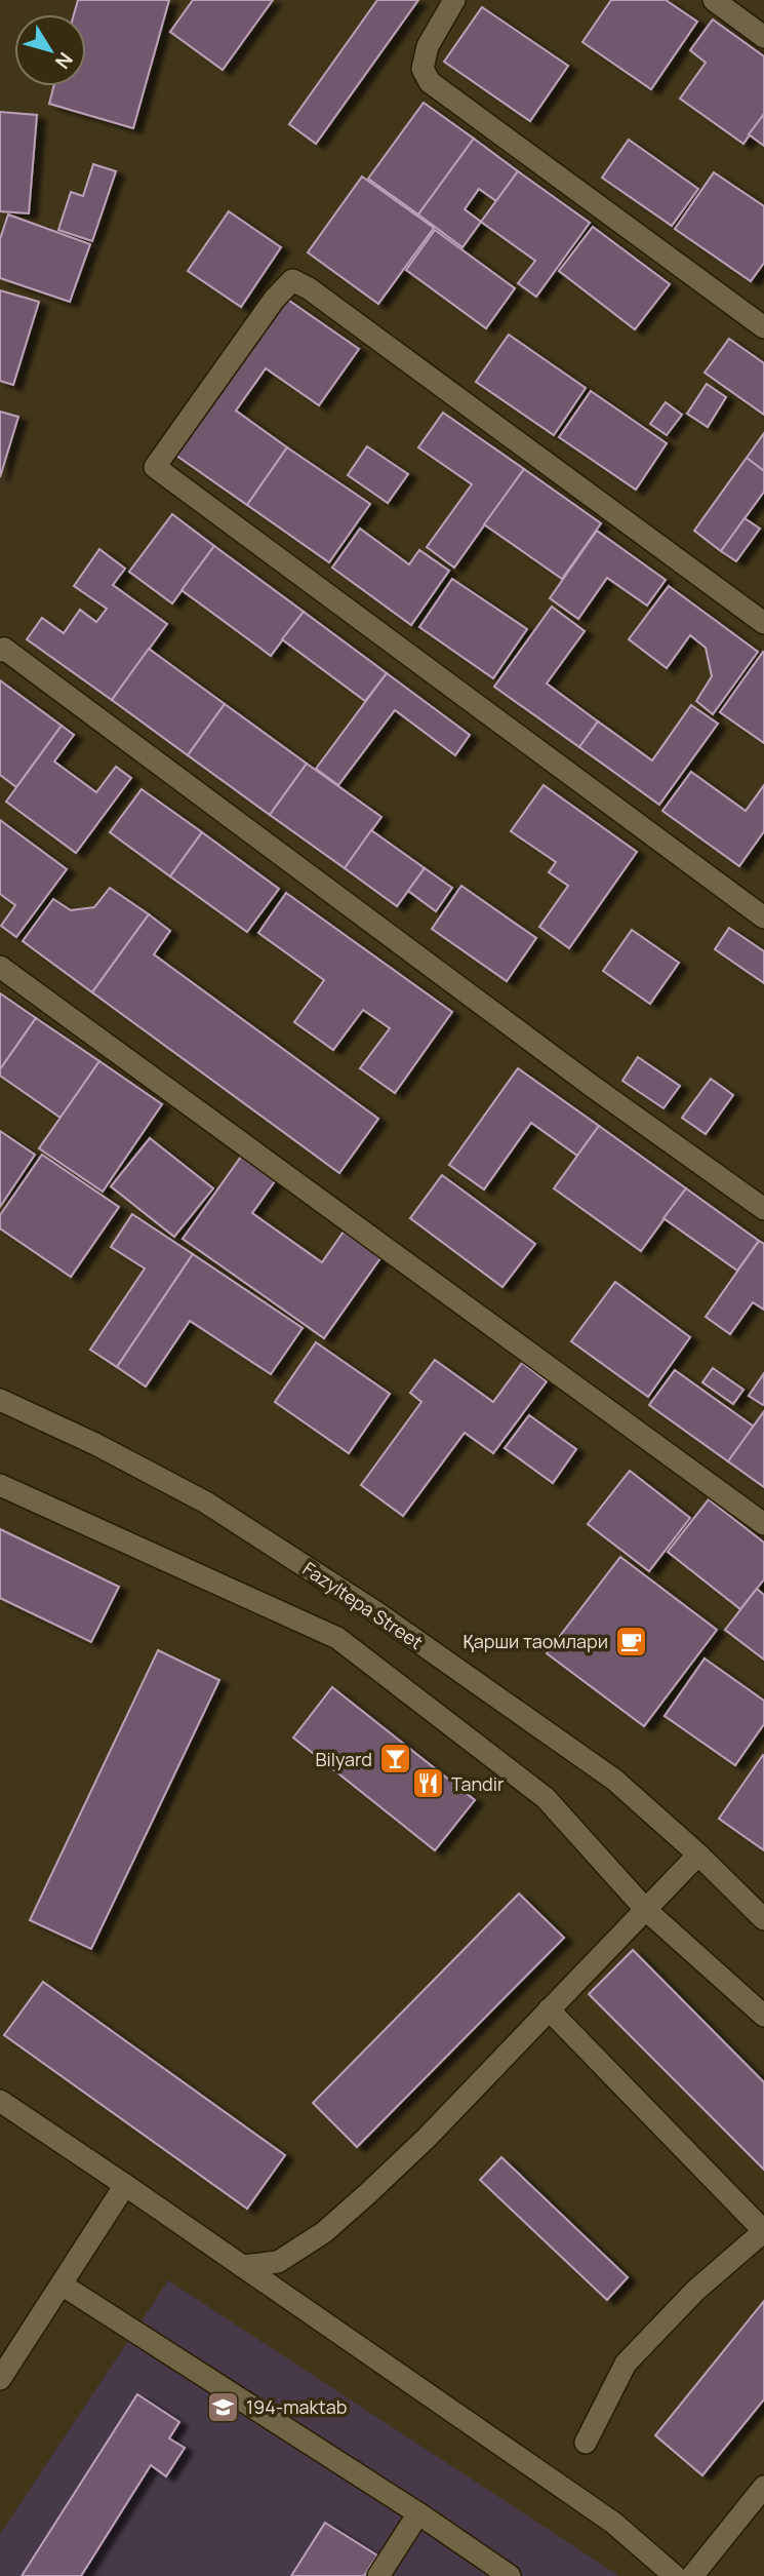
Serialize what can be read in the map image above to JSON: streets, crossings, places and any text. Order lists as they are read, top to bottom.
{
  "streets": {
    "street": ["Fazyltepa Street"]
  },
  "places": {
    "cafe": ["Қарши таомлари"],
    "bar": ["Bilyard"],
    "restaurant": ["Tandir"],
    "school or university": ["194-maktab"]
  },
  "north": "bottom right"
}
